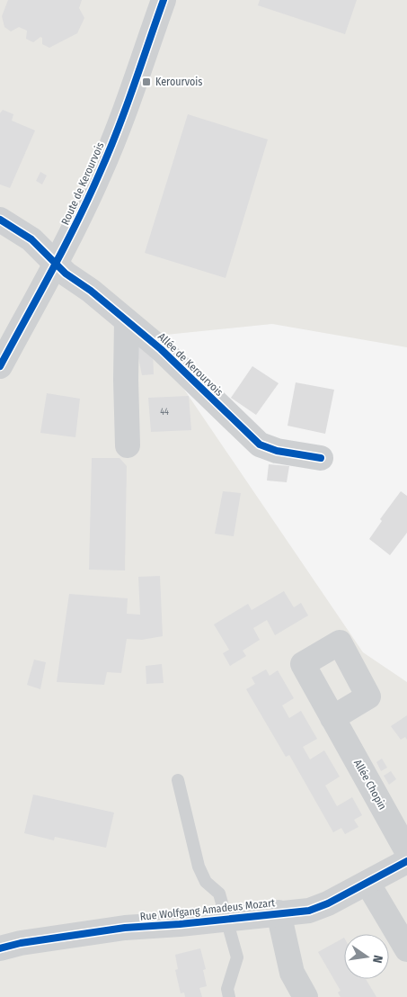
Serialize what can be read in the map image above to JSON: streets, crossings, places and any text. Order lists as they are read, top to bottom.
{
  "streets": {
    "street": [
      "Route de Kerourvois",
      "Allée de Kerourvois",
      "Allée Chopin",
      "Rue Wolfgang Amadeus Mozart"
    ]
  },
  "crossings": [
    ["Route de Kerourvois", "Allée de Kerourvois"]
  ],
  "places": {
    "transit": ["Kerourvois"]
  },
  "house_numbers": ["44"],
  "north": "right"
}
